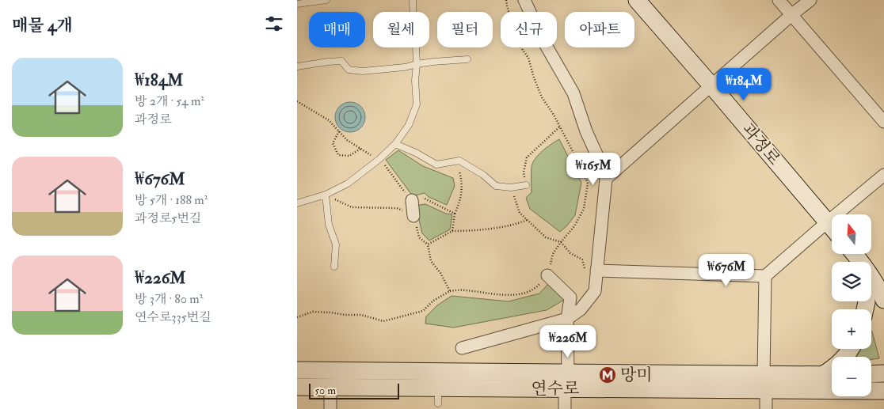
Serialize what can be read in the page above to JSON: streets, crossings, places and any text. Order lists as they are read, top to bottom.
{
  "streets": {
    "main road": ["과정로", "연수로"]
  },
  "places": {
    "metro station": ["망미"]
  },
  "scale_bar": "50 m",
  "north": "top",
  "page": {
    "heading": "매물 4개",
    "chip": [
      "매매",
      "월세",
      "필터",
      "신규",
      "아파트"
    ],
    "list": [
      {
        "name": "₩184M",
        "note": "방 2개 · 54 m² · 과정로"
      },
      {
        "name": "₩676M",
        "note": "방 5개 · 188 m² · 과정로5번길"
      },
      {
        "name": "₩226M",
        "note": "방 3개 · 80 m² · 연수로335번길"
      }
    ],
    "price": [
      "₩184M",
      "₩165M",
      "₩676M",
      "₩226M"
    ],
    "map_buttons": ["+", "−"],
    "scale": "50 m"
  }
}
